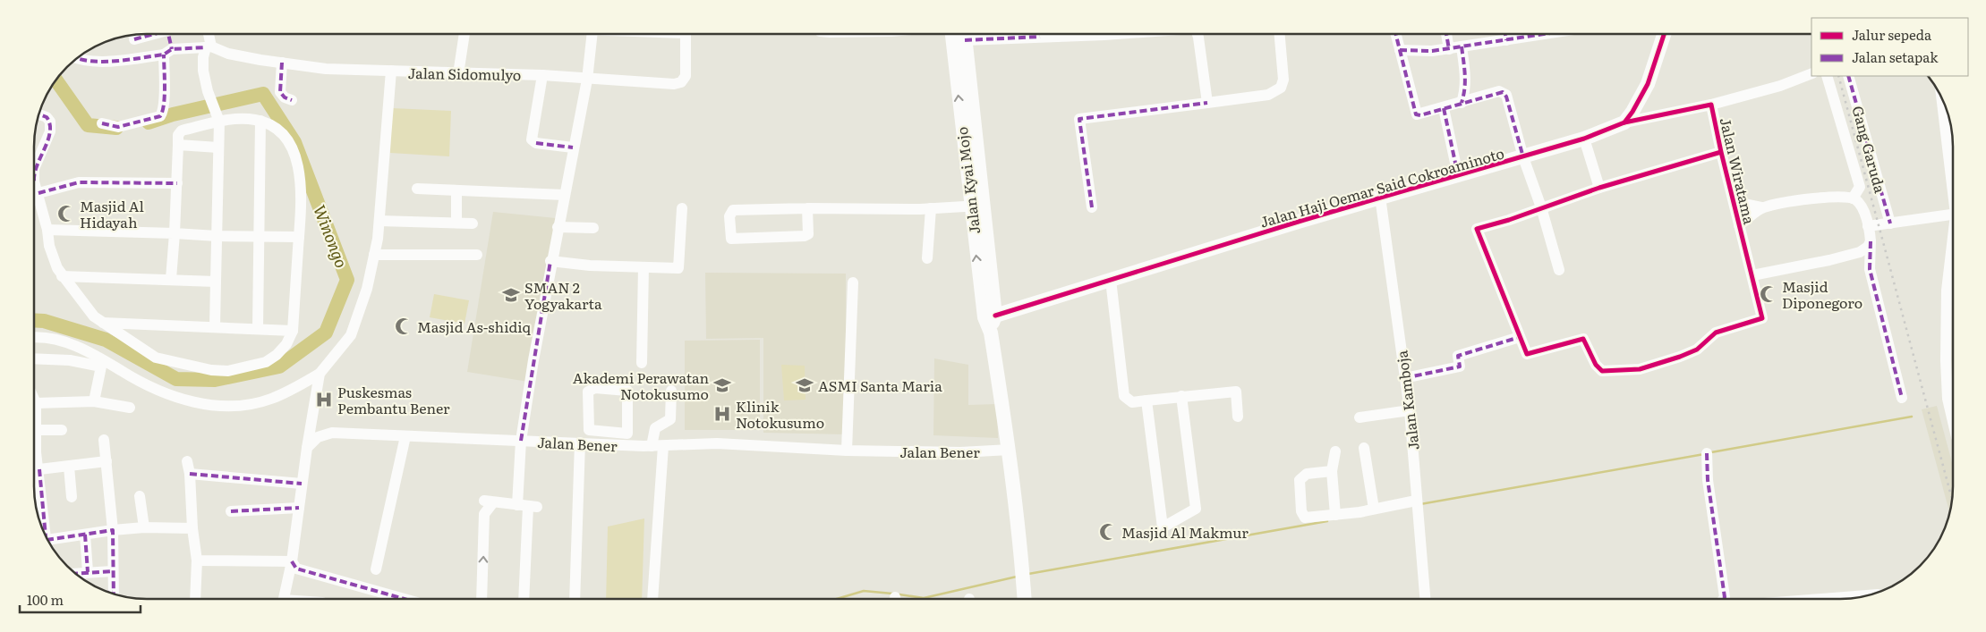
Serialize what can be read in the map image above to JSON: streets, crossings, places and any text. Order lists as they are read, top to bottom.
{
  "streets": {
    "main road": ["Jalan Kyai Mojo", "Jalan Haji Oemar Said Cokroaminoto"],
    "street": [
      "Jalan Sidomulyo",
      "Gang Garuda",
      "Jalan Wiratama",
      "Jalan Kamboja",
      "Jalan Bener"
    ]
  },
  "crossings": [
    ["Jalan Wiratama", "Jalan Haji Oemar Said Cokroaminoto"],
    ["Jalan Kyai Mojo", "Jalan Haji Oemar Said Cokroaminoto"],
    ["Jalan Kyai Mojo", "Jalan Bener"],
    ["Jalan Haji Oemar Said Cokroaminoto", "Jalan Kamboja"]
  ],
  "water": ["Winongo"],
  "places": {
    "mosque": [
      "Masjid Al Hidayah",
      "Masjid Diponegoro",
      "Masjid As-shidiq",
      "Masjid Al Makmur"
    ],
    "school or university": ["SMAN 2 Yogyakarta", "Akademi Perawatan Notokusumo", "ASMI Santa Maria"],
    "hospital": ["Puskesmas Pembantu Bener", "Klinik Notokusumo"]
  },
  "legend": ["Jalur sepeda", "Jalan setapak"],
  "scale_bar": "100 m"
}
